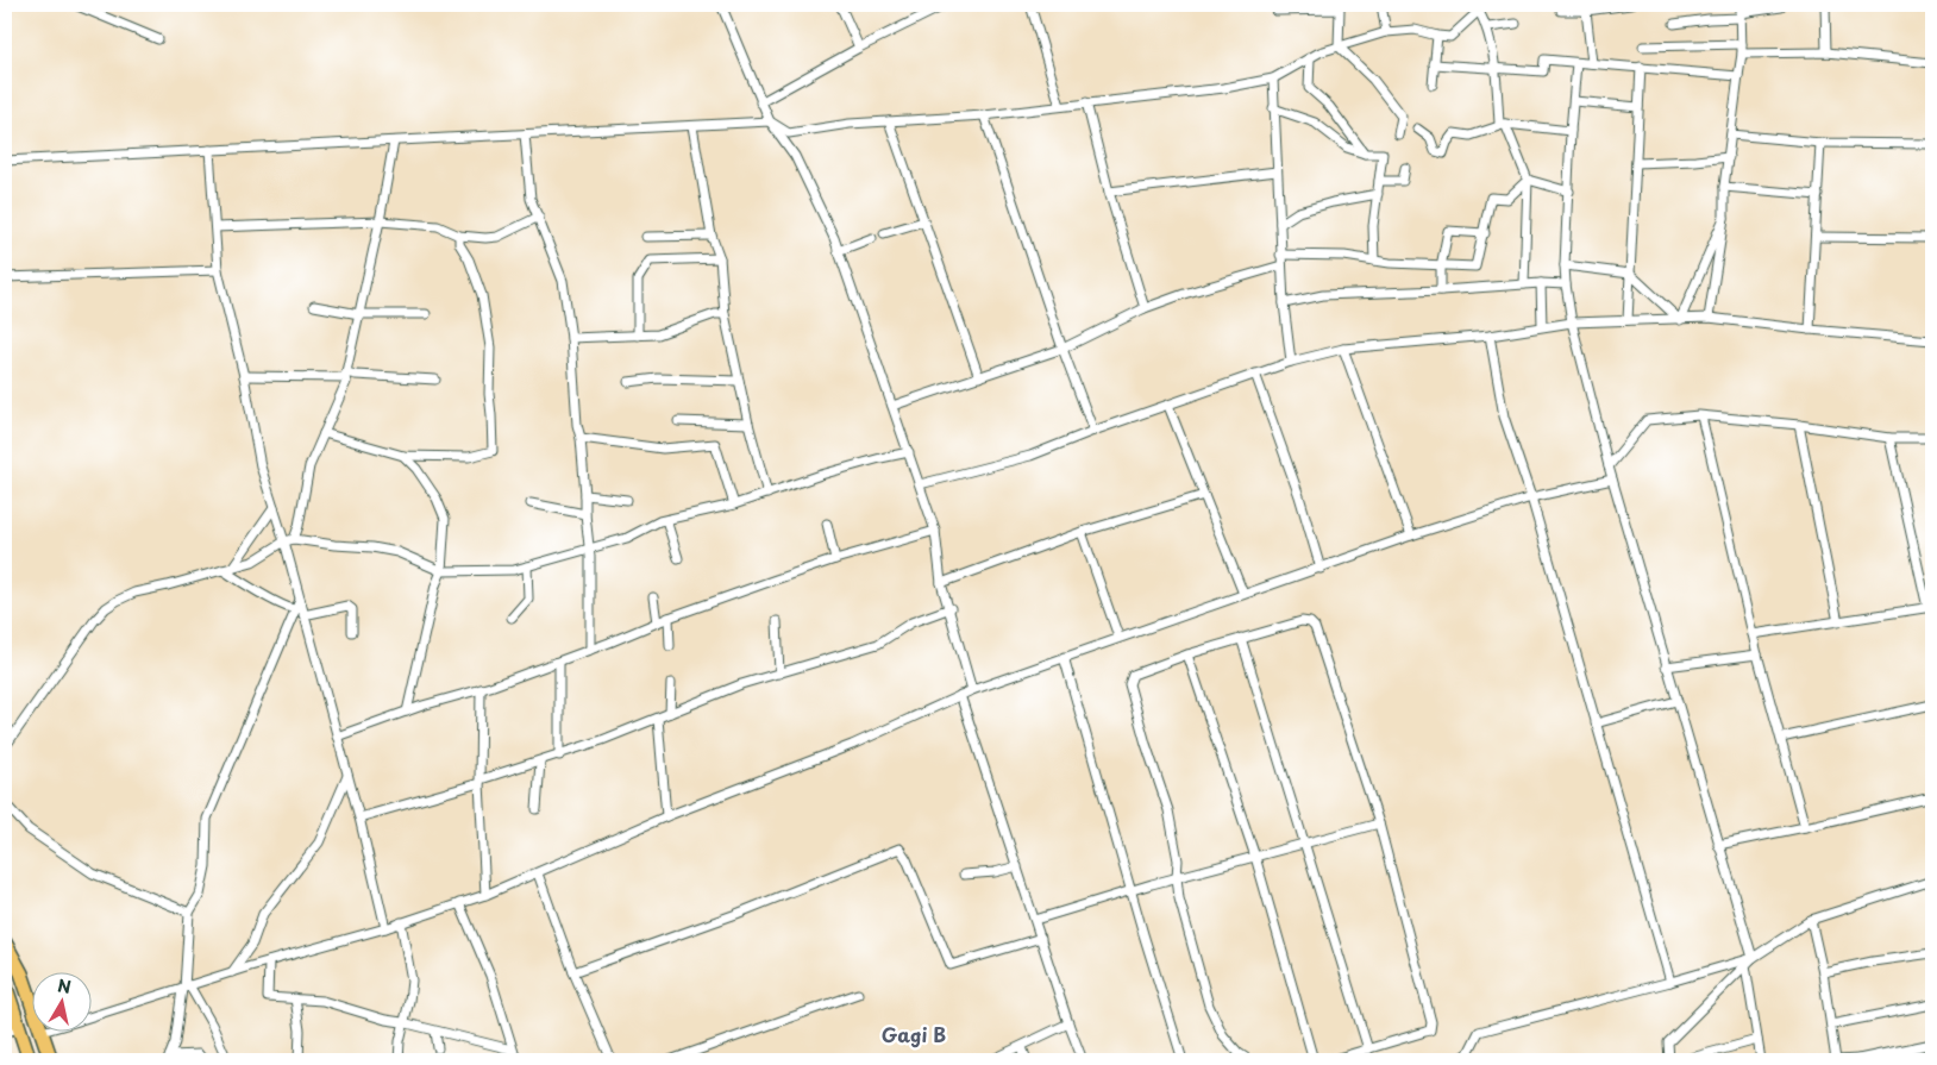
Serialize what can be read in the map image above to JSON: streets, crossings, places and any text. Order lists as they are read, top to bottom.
{
  "districts": ["Gagi B"],
  "north": "top"
}
